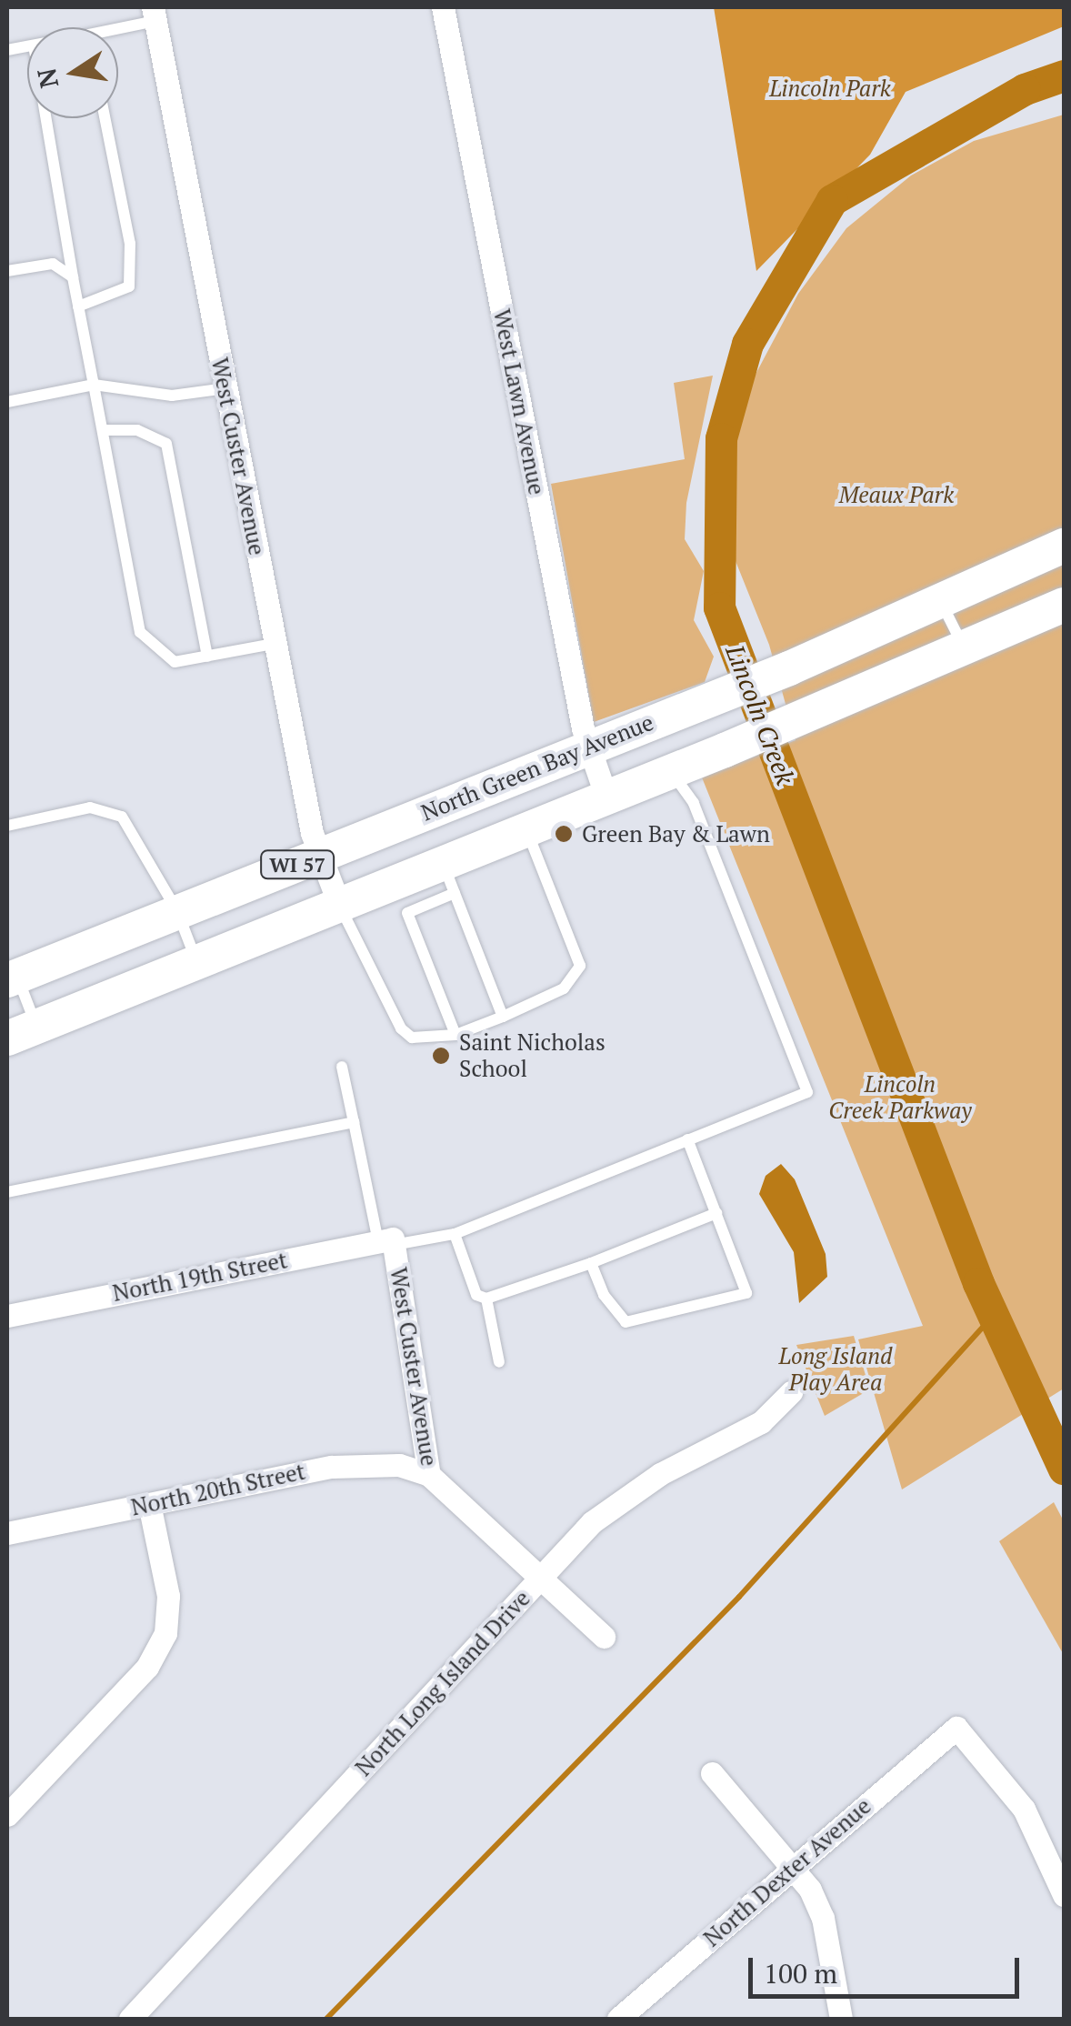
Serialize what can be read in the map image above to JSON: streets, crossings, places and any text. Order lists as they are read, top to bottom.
{
  "streets": {
    "main road": ["North Green Bay Avenue", "WI 57"],
    "street": [
      "West Lawn Avenue",
      "West Custer Avenue",
      "North 19th Street",
      "North 20th Street",
      "North Long Island Drive",
      "North Dexter Avenue"
    ]
  },
  "crossings": [
    ["West Lawn Avenue", "North Green Bay Avenue"],
    ["West Lawn Avenue", "WI 57"],
    ["West Custer Avenue", "North Green Bay Avenue"],
    ["West Custer Avenue", "WI 57"],
    ["West Custer Avenue", "North 19th Street"],
    ["West Custer Avenue", "North 20th Street"],
    ["West Custer Avenue", "North Long Island Drive"]
  ],
  "water": ["Lincoln Creek"],
  "parks": [
    "Lincoln Park",
    "Meaux Park",
    "Lincoln Creek Parkway",
    "Long Island Play Area"
  ],
  "places": ["Green Bay & Lawn", "Saint Nicholas School"],
  "scale_bar": "100 m",
  "north": "left"
}
